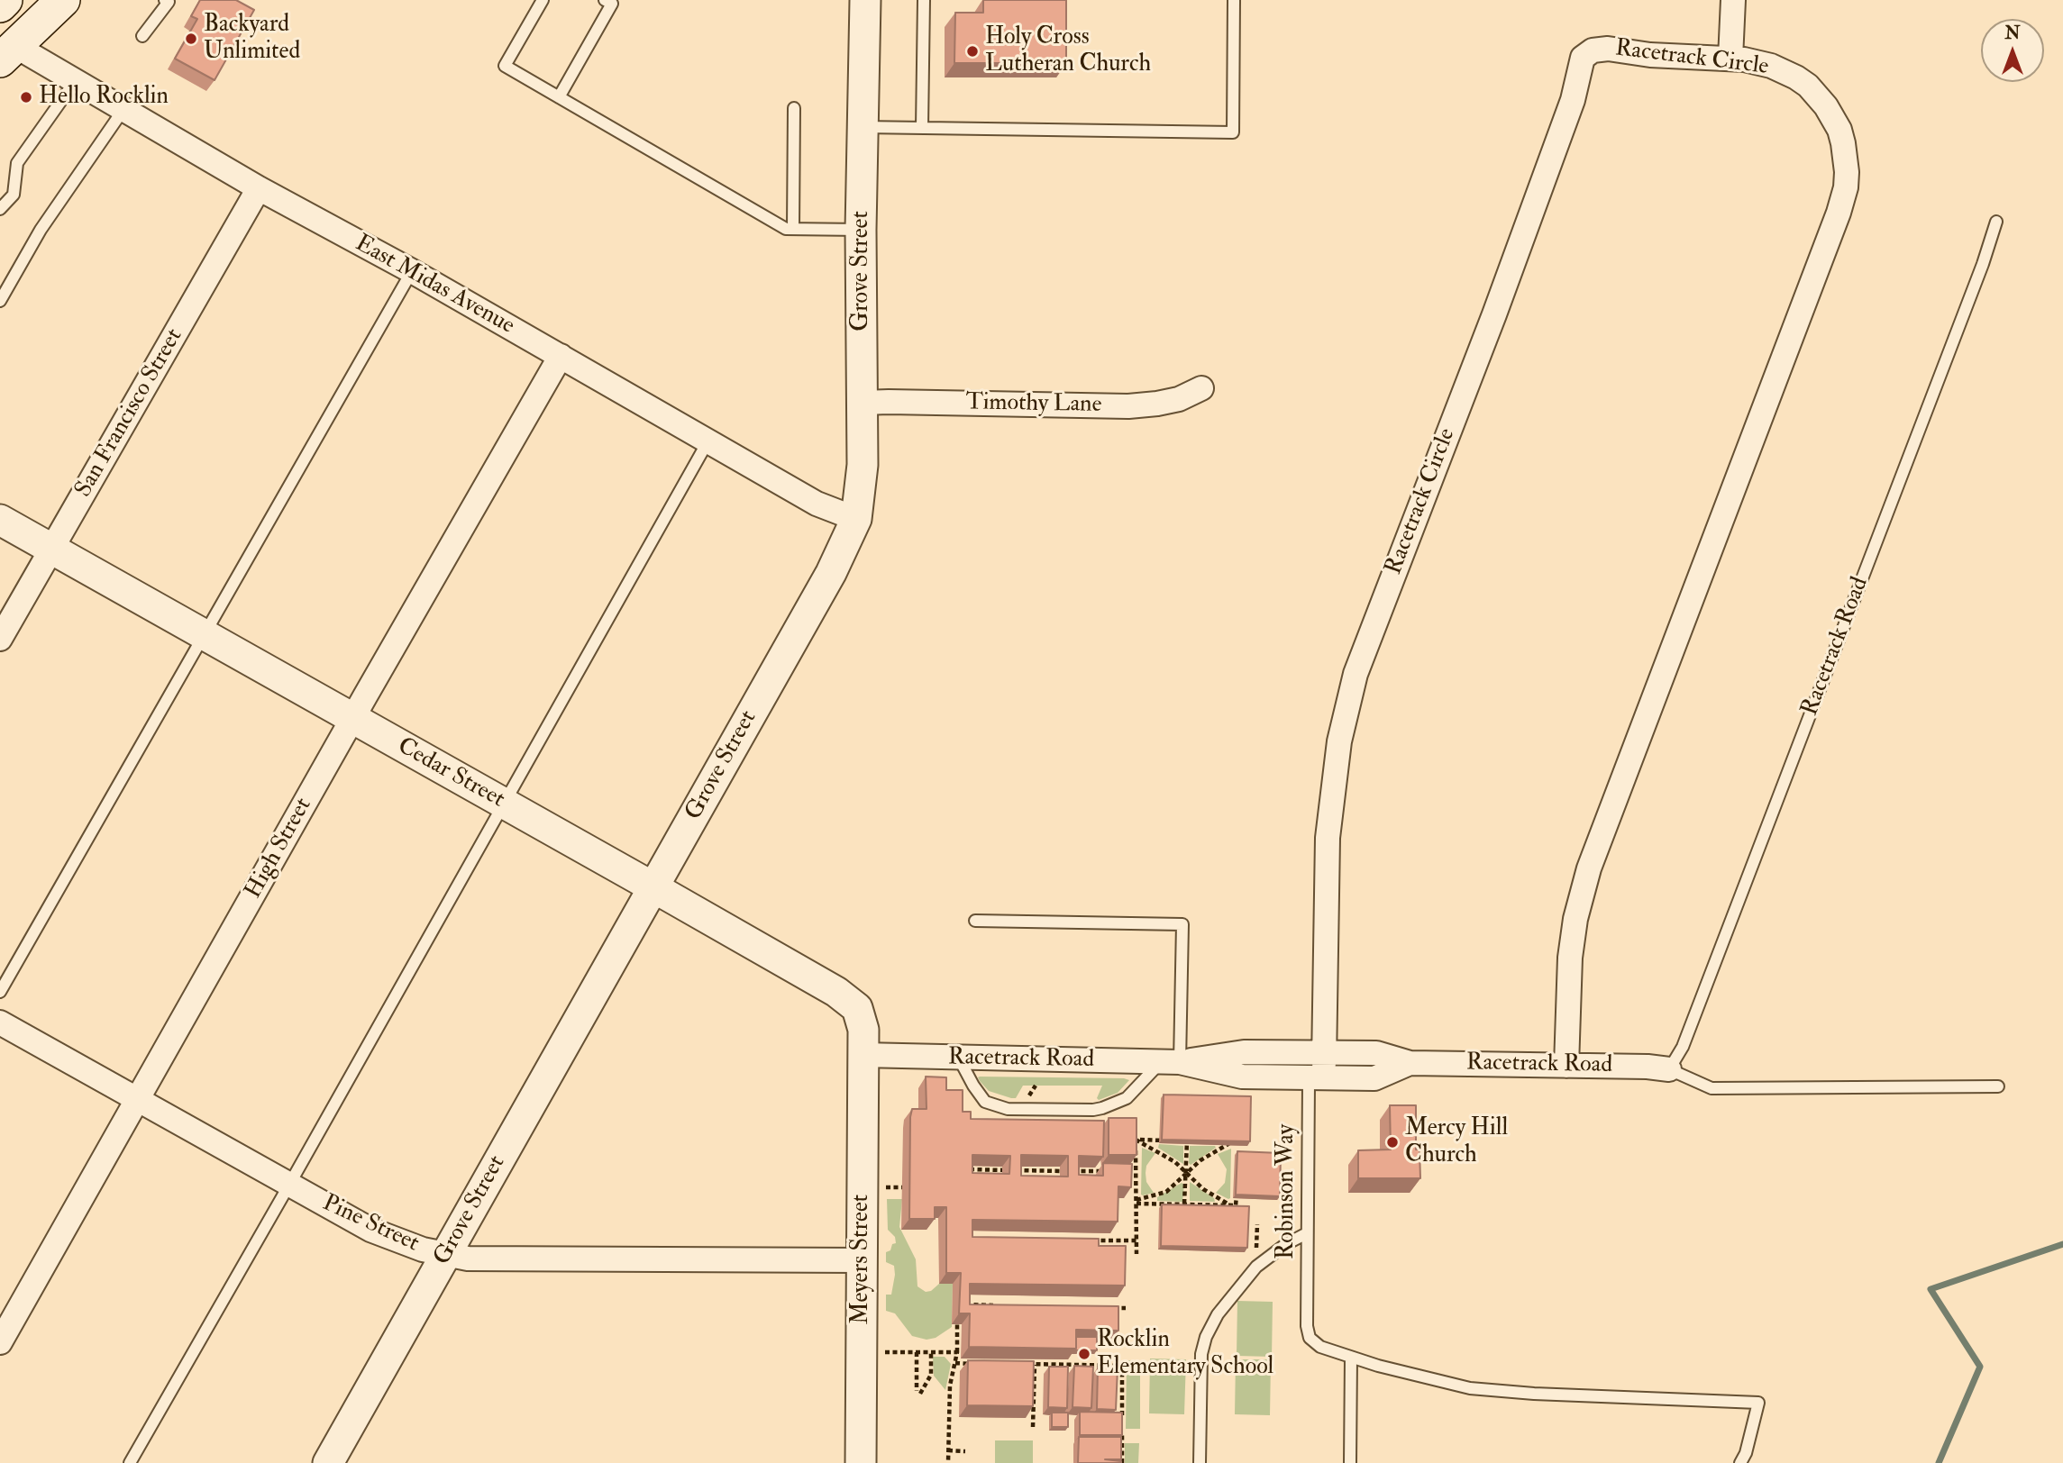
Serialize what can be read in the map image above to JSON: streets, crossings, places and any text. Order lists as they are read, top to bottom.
{
  "streets": {
    "street": [
      "Racetrack Circle",
      "Grove Street",
      "East Midas Avenue",
      "Timothy Lane",
      "San Francisco Street",
      "Racetrack Road",
      "Cedar Street",
      "High Street",
      "Pine Street",
      "Meyers Street"
    ],
    "lane": ["Robinson Way"]
  },
  "crossings": [
    ["Racetrack Circle", "Racetrack Road"],
    ["Racetrack Circle", "Robinson Way"],
    ["Grove Street", "East Midas Avenue"],
    ["Grove Street", "Timothy Lane"],
    ["Grove Street", "Cedar Street"],
    ["Grove Street", "Pine Street"],
    ["East Midas Avenue", "San Francisco Street"],
    ["East Midas Avenue", "High Street"],
    ["San Francisco Street", "Cedar Street"],
    ["Racetrack Road", "Cedar Street"],
    ["Racetrack Road", "Robinson Way"],
    ["Racetrack Road", "Meyers Street"],
    ["Cedar Street", "High Street"],
    ["Cedar Street", "Meyers Street"],
    ["High Street", "Pine Street"],
    ["Pine Street", "Meyers Street"]
  ],
  "places": [
    "Backyard Unlimited",
    "Holy Cross Lutheran Church",
    "Hello Rocklin",
    "Mercy Hill Church",
    "Rocklin Elementary School"
  ],
  "north": "top"
}
